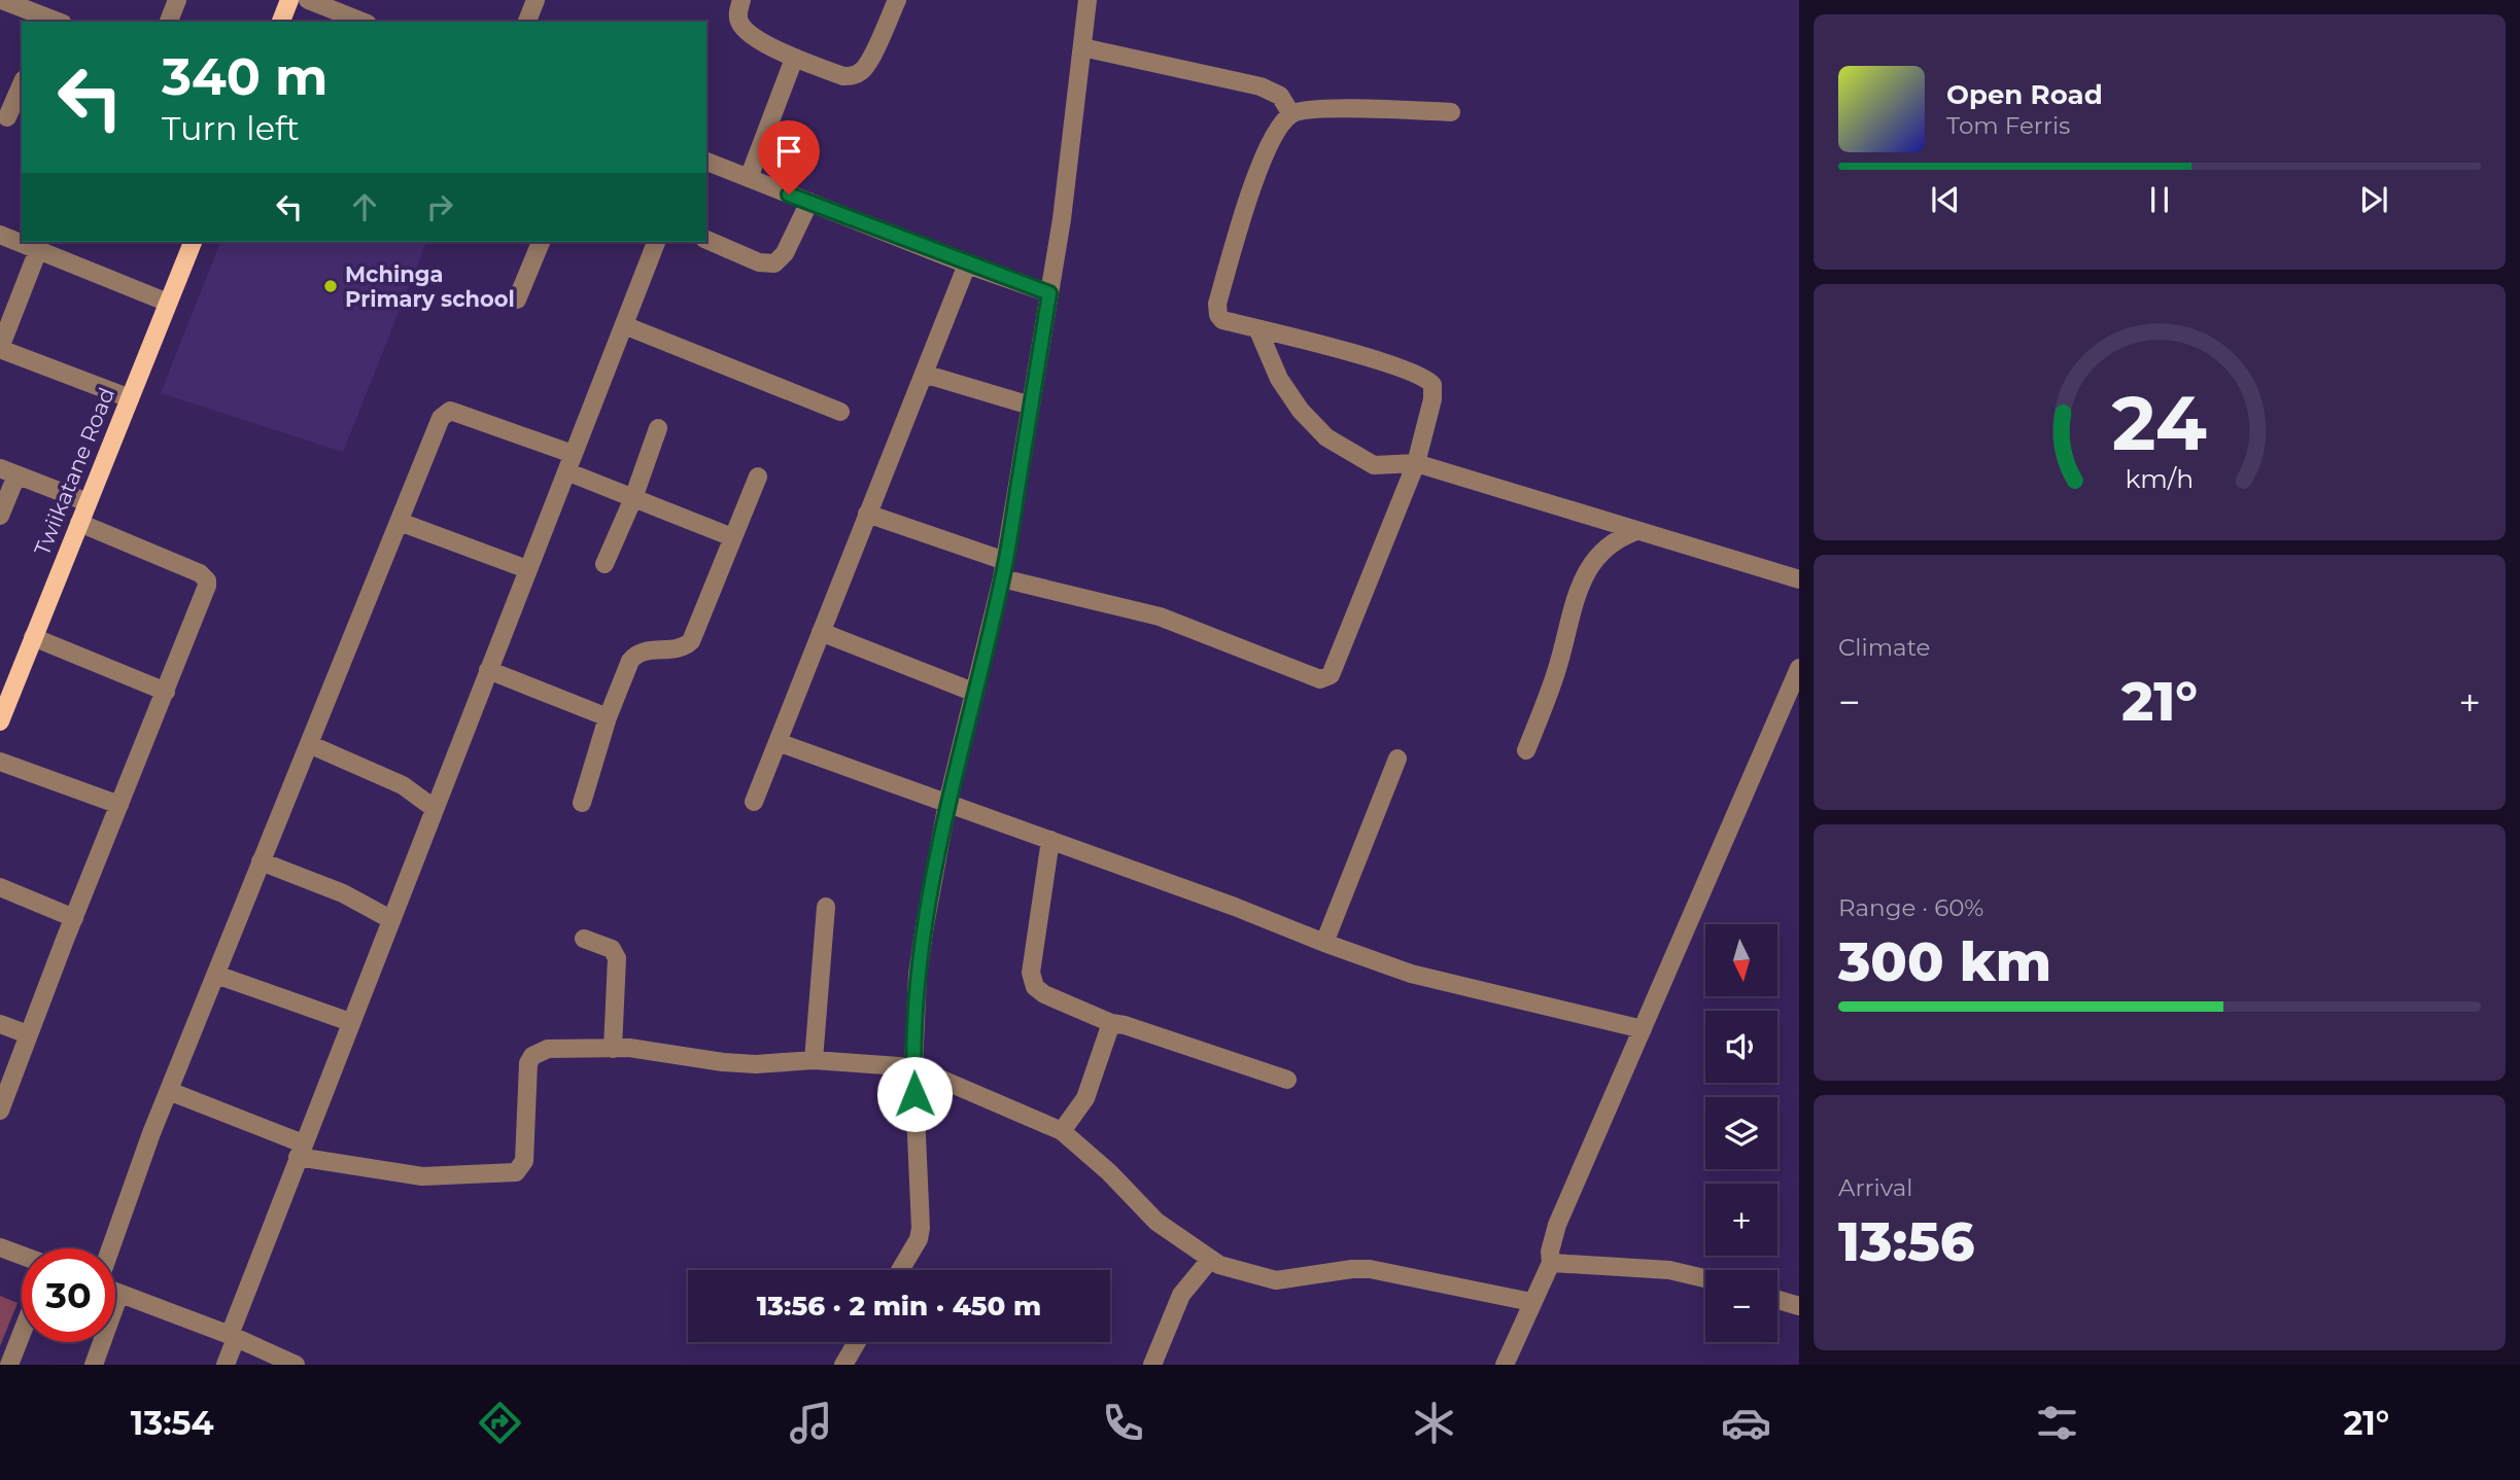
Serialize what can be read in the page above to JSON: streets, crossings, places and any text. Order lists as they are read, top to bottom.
{
  "streets": {
    "main road": ["Twiikatane Road"]
  },
  "places": ["Mchinga Primary school"],
  "north": "bottom",
  "page": {
    "turn": ["340 m", "Turn left"],
    "song": ["Open Road", "Tom Ferris"],
    "tile": [
      "Climate",
      ["Range · 60%", "300 km"],
      ["Arrival", "13:56"]
    ],
    "heat": ["−", "21°", "+"],
    "map_buttons": ["+", "−"],
    "limit": "30",
    "trip": "13:56 · 2 min · 450 m",
    "tabs": ["13:54", "21°"],
    "gauge": ["24", "km/h"]
  }
}
